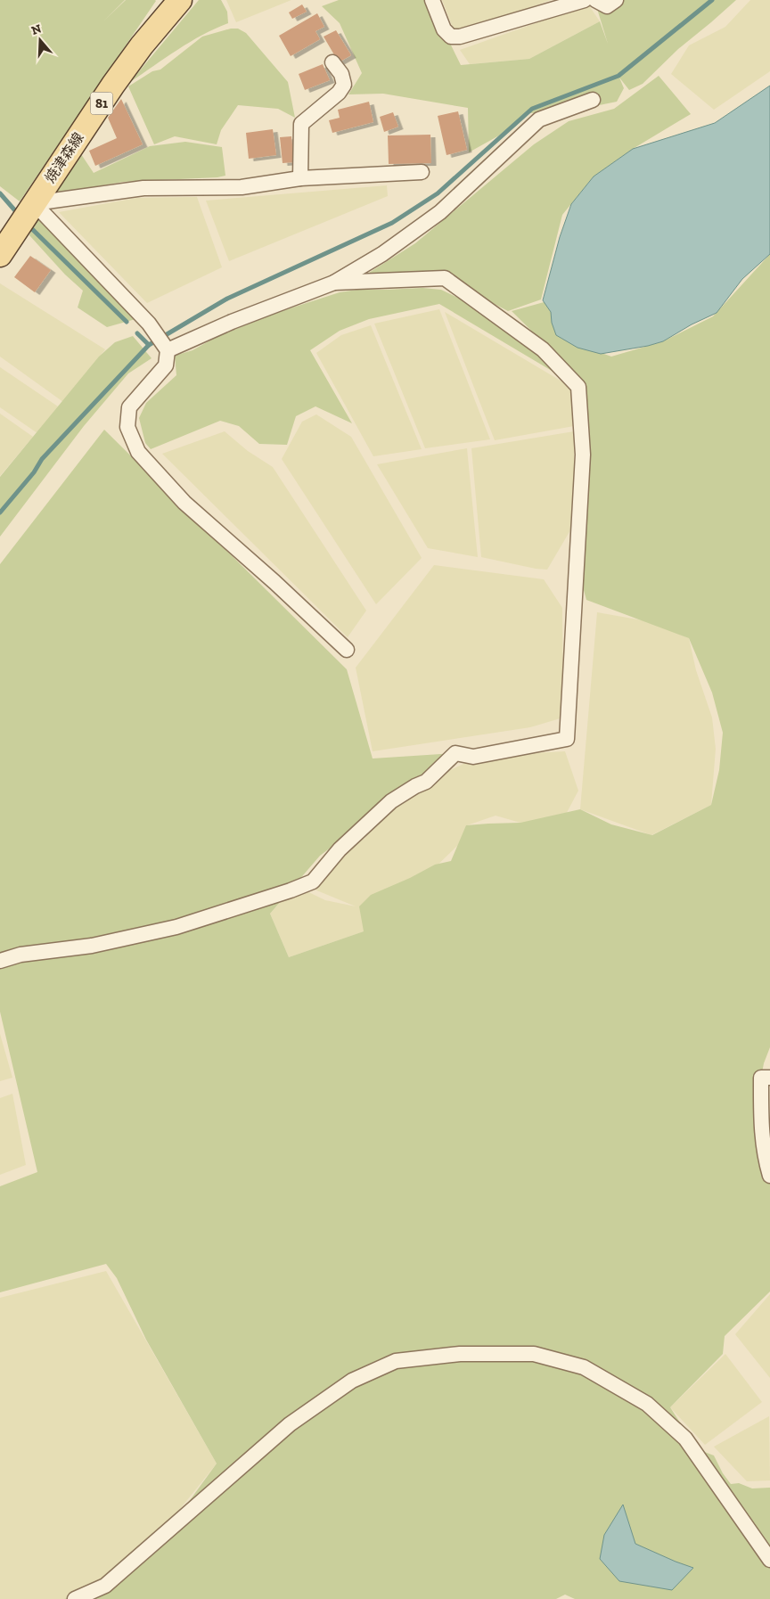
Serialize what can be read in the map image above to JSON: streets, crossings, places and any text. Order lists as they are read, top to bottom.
{
  "streets": {
    "main road": ["81", "焼津森線"]
  },
  "north": "top"
}
